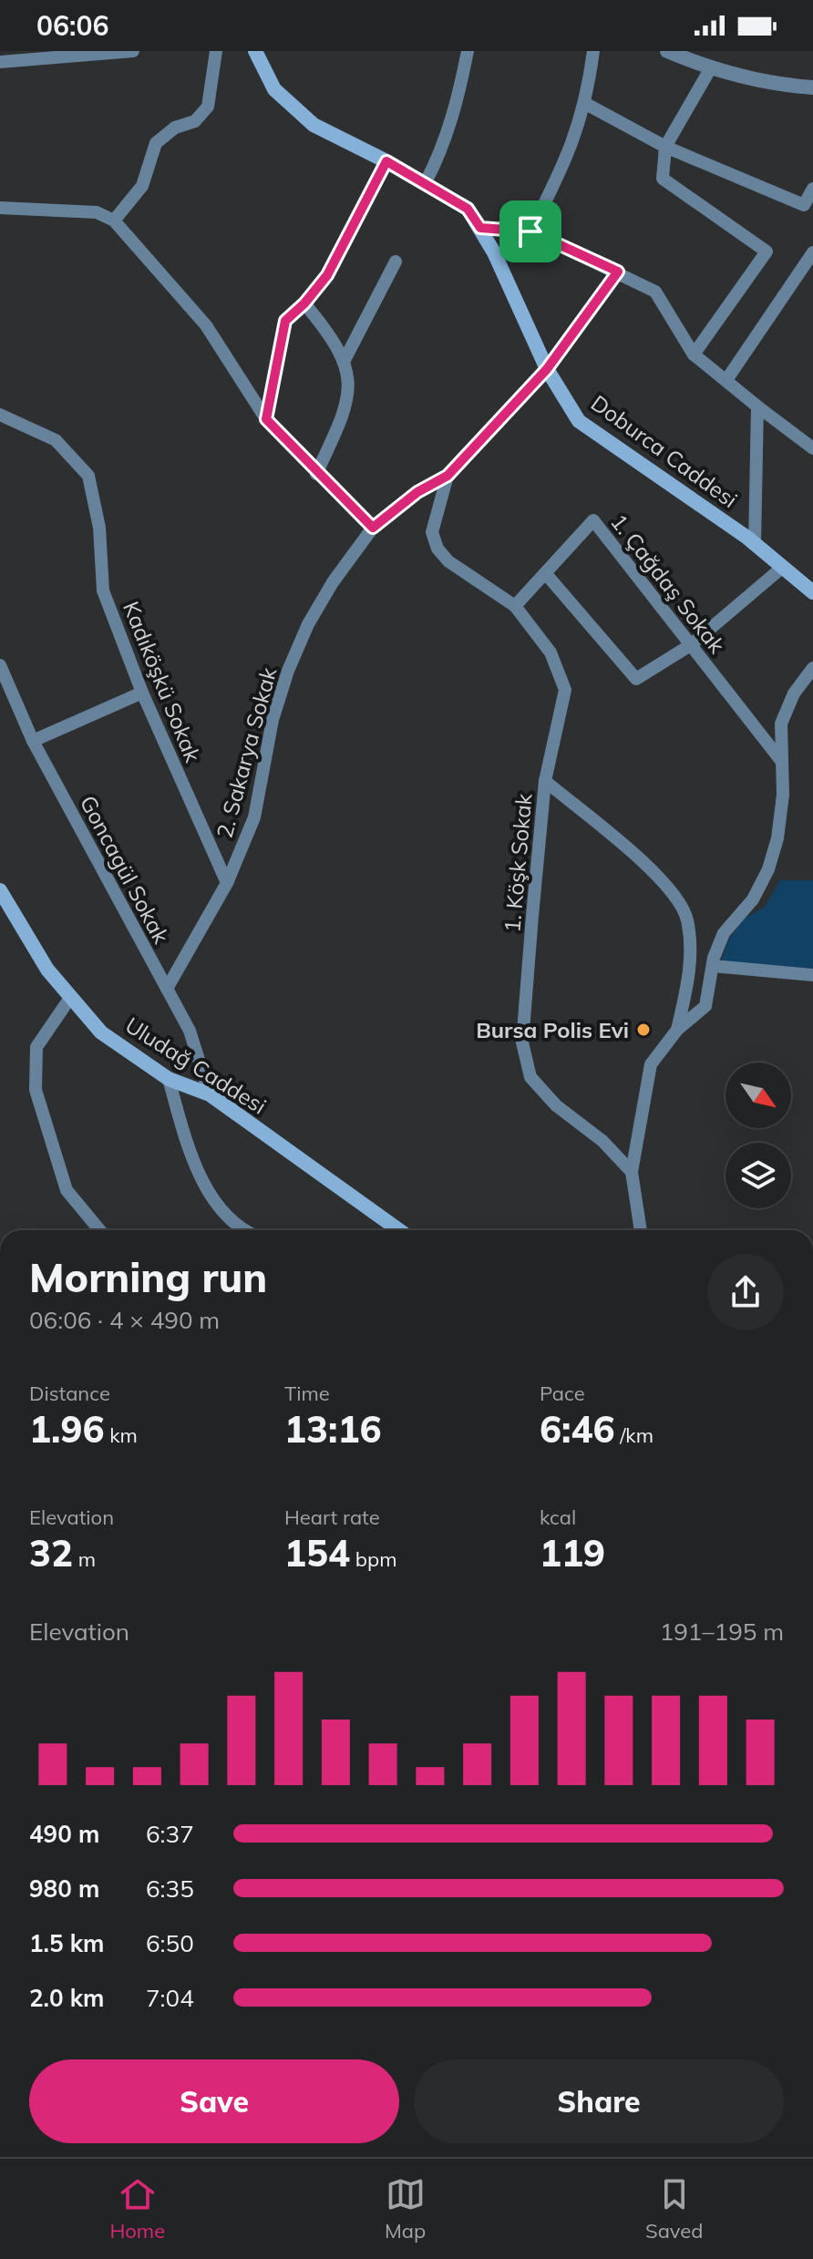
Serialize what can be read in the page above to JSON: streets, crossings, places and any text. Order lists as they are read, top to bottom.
{
  "streets": {
    "main road": ["Doburca Caddesi", "Uludağ Caddesi"],
    "street": [
      "1. Çağdaş Sokak",
      "Kadıköşkü Sokak",
      "2. Sakarya Sokak",
      "1. Köşk Sokak",
      "Goncagül Sokak"
    ]
  },
  "crossings": [
    ["Kadıköşkü Sokak", "2. Sakarya Sokak"],
    ["Goncagül Sokak", "Uludağ Caddesi"]
  ],
  "places": ["Bursa Polis Evi"],
  "north": "bottom right",
  "page": {
    "status": "06:06",
    "heading": ["Morning run", "06:06 · 4 × 490 m"],
    "stats": [
      ["Distance", "1.96 km"],
      ["Time", "13:16"],
      ["Pace", "6:46 /km"],
      ["Elevation", "32 m"],
      ["Heart rate", "154 bpm"],
      ["kcal", "119"]
    ],
    "chart": ["Elevation", "191–195 m"],
    "list": [
      {
        "name": "490 m",
        "note": "6:37"
      },
      {
        "name": "980 m",
        "note": "6:35"
      },
      {
        "name": "1.5 km",
        "note": "6:50"
      },
      {
        "name": "2.0 km",
        "note": "7:04"
      }
    ],
    "buttons": ["Save", "Share"],
    "tabs": ["Home", "Map", "Saved"]
  }
}
